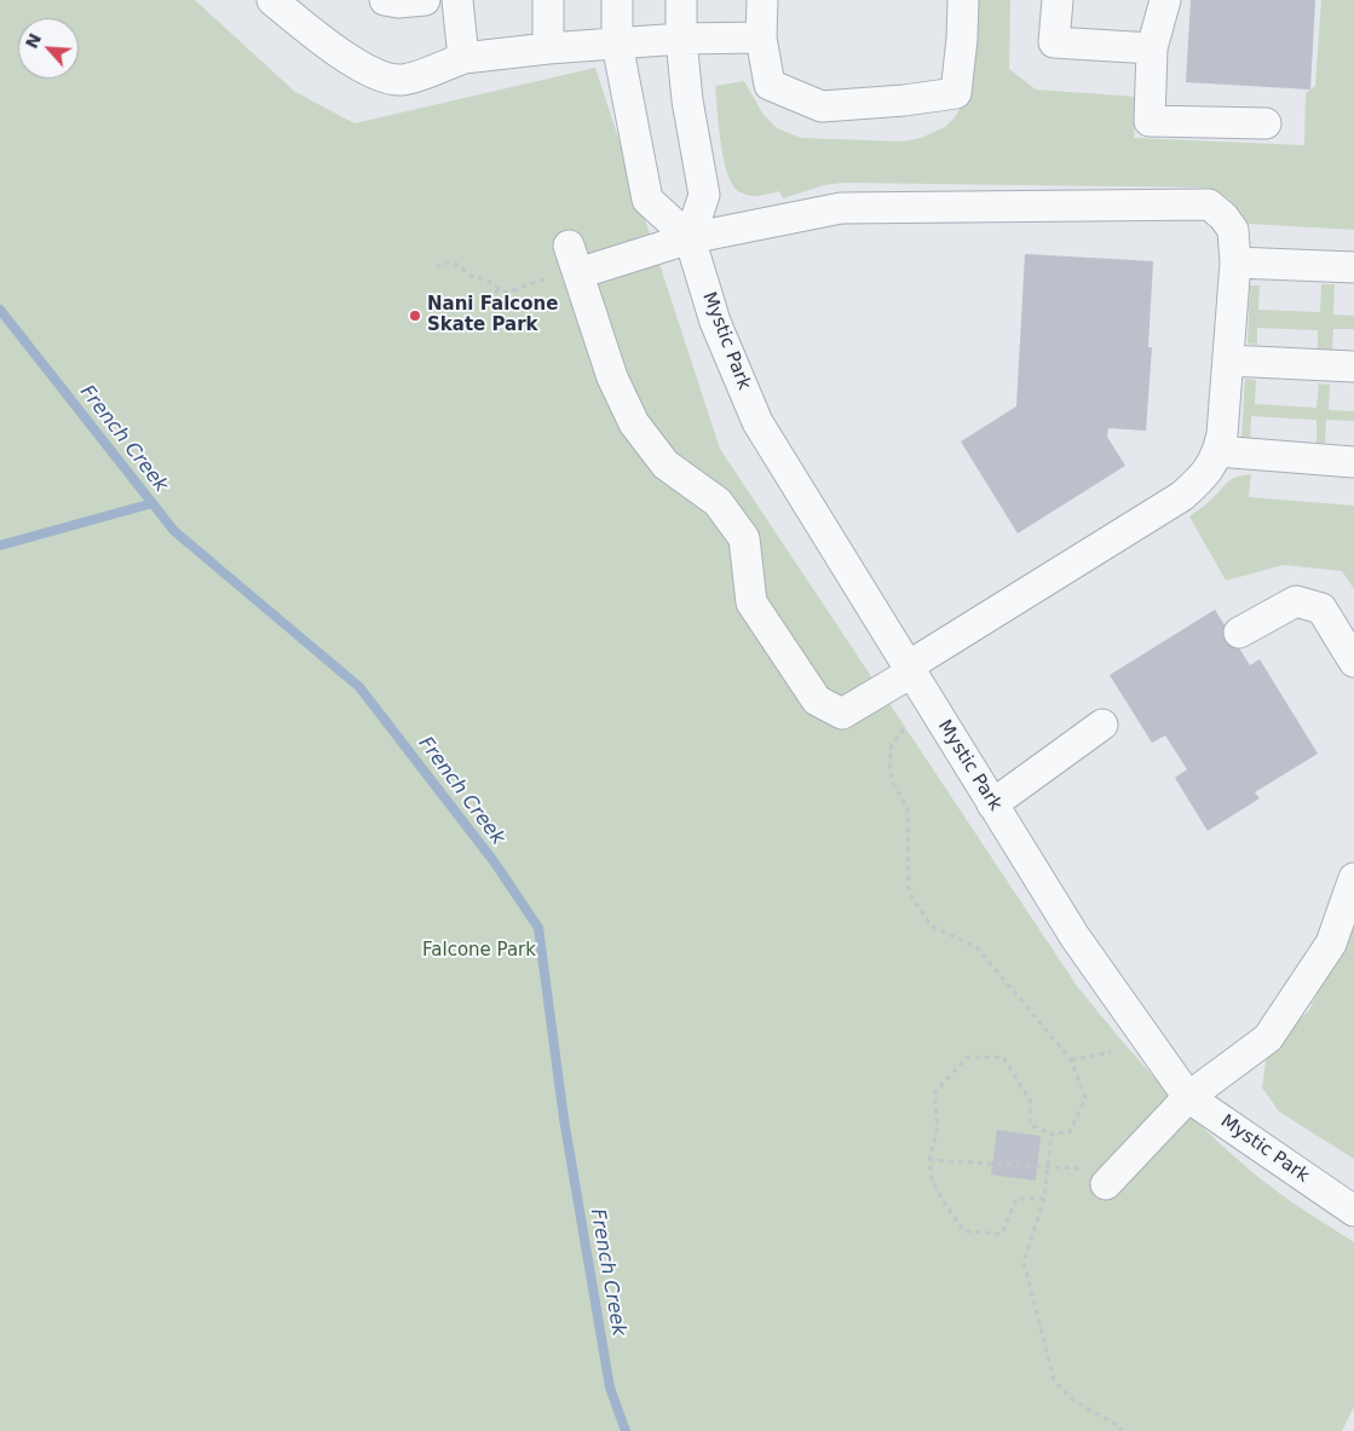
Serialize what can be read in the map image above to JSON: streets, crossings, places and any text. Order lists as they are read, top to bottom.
{
  "streets": {
    "street": ["Mystic Park"]
  },
  "water": ["French Creek"],
  "parks": ["Falcone Park"],
  "places": ["Nani Falcone Skate Park"],
  "north": "top left"
}
